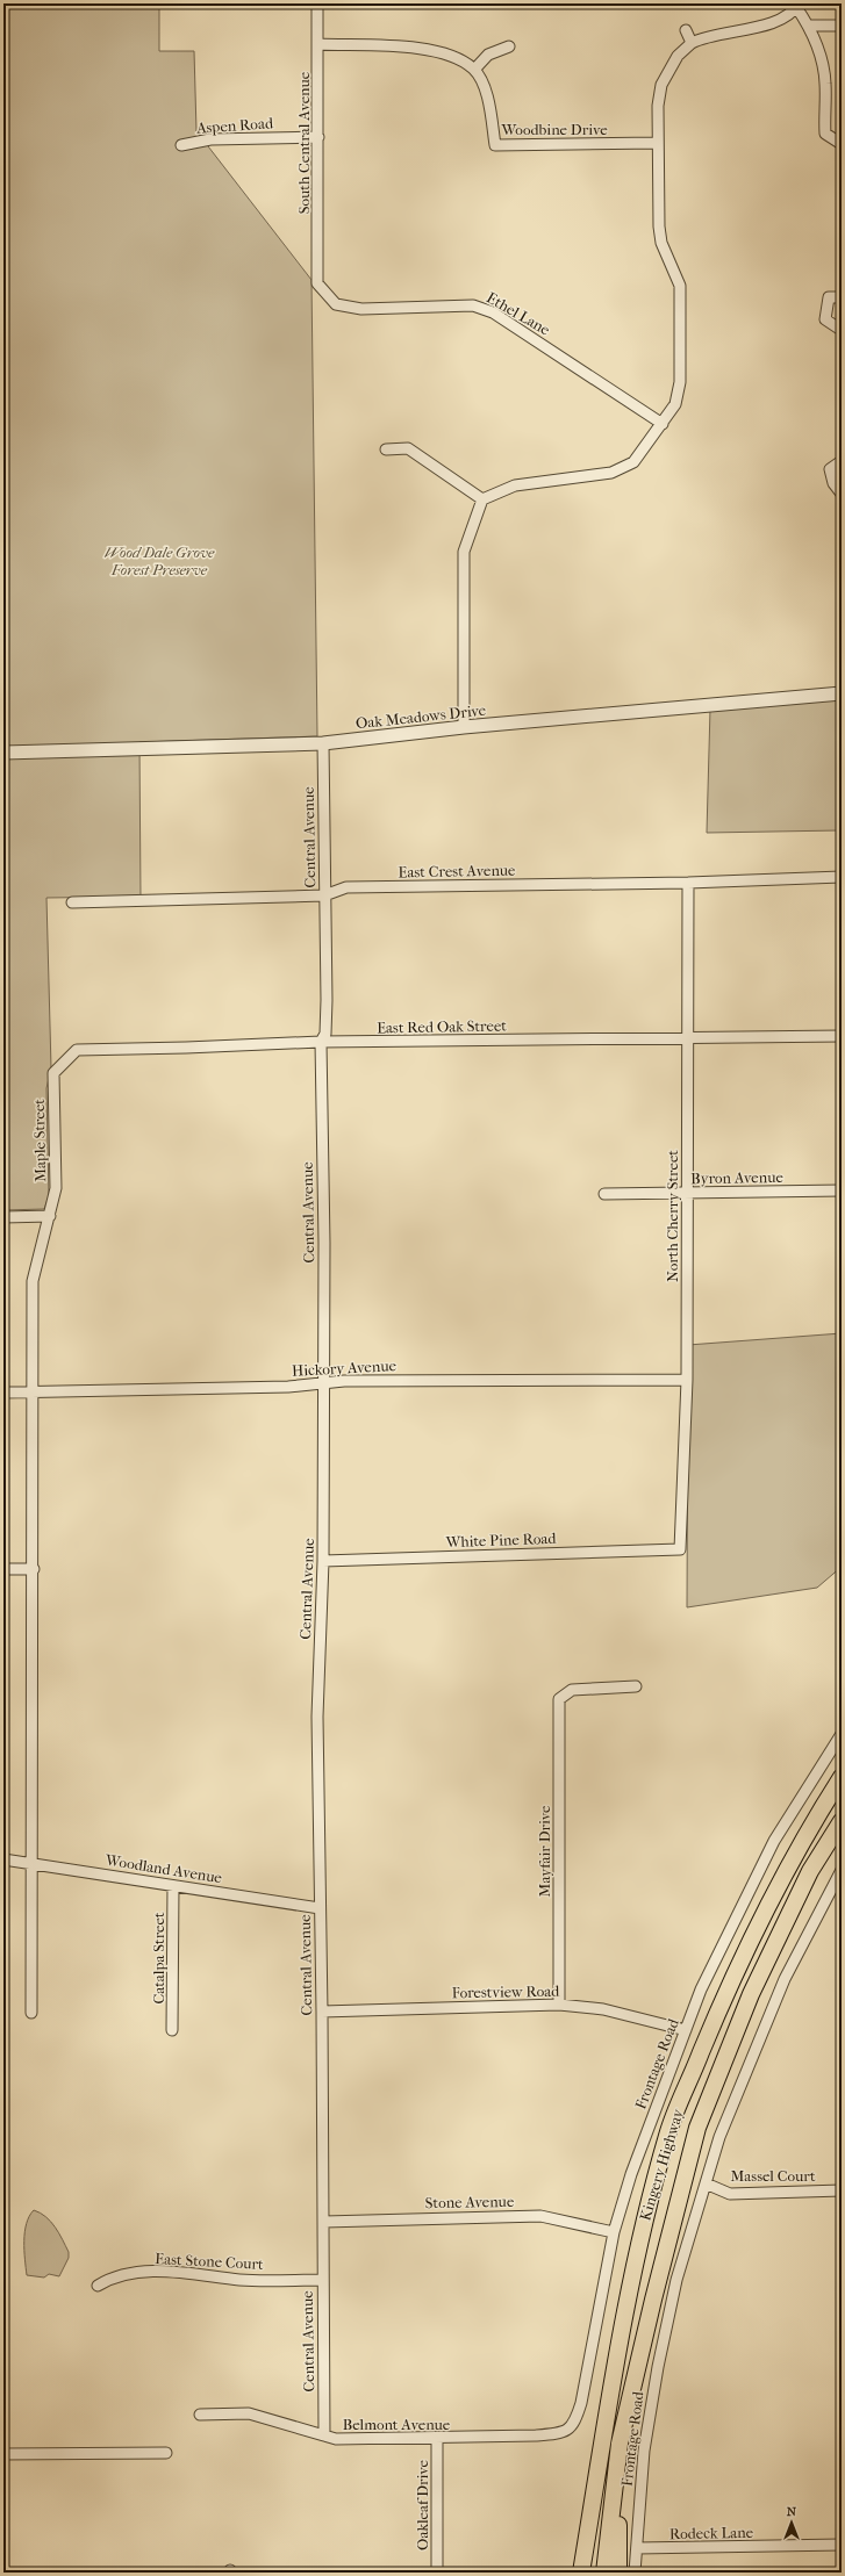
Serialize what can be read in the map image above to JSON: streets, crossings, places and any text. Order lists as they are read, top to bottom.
{
  "streets": {
    "highway": ["Kingery Highway"],
    "street": [
      "Aspen Road",
      "Woodbine Drive",
      "South Central Avenue",
      "Ethel Lane",
      "Oak Meadows Drive",
      "Central Avenue",
      "East Crest Avenue",
      "East Red Oak Street",
      "Maple Street",
      "Byron Avenue",
      "North Cherry Street",
      "Hickory Avenue",
      "White Pine Road",
      "Mayfair Drive",
      "Woodland Avenue",
      "Catalpa Street",
      "Forestview Road",
      "Frontage Road",
      "Massel Court",
      "Stone Avenue",
      "East Stone Court",
      "Belmont Avenue",
      "Oakleaf Drive",
      "Rodeck Lane"
    ]
  },
  "crossings": [
    ["Aspen Road", "South Central Avenue"],
    ["Woodbine Drive", "South Central Avenue"],
    ["South Central Avenue", "Ethel Lane"],
    ["Oak Meadows Drive", "Central Avenue"],
    ["Central Avenue", "East Crest Avenue"],
    ["Central Avenue", "East Red Oak Street"],
    ["Central Avenue", "Hickory Avenue"],
    ["Central Avenue", "White Pine Road"],
    ["Central Avenue", "Woodland Avenue"],
    ["Central Avenue", "Forestview Road"],
    ["Central Avenue", "Stone Avenue"],
    ["Central Avenue", "East Stone Court"],
    ["Central Avenue", "Belmont Avenue"],
    ["East Crest Avenue", "North Cherry Street"],
    ["East Red Oak Street", "Maple Street"],
    ["East Red Oak Street", "North Cherry Street"],
    ["Maple Street", "Hickory Avenue"],
    ["Maple Street", "Woodland Avenue"],
    ["Byron Avenue", "North Cherry Street"],
    ["North Cherry Street", "Hickory Avenue"],
    ["North Cherry Street", "White Pine Road"],
    ["Mayfair Drive", "Forestview Road"],
    ["Woodland Avenue", "Catalpa Street"],
    ["Forestview Road", "Frontage Road"],
    ["Frontage Road", "Massel Court"],
    ["Frontage Road", "Stone Avenue"],
    ["Frontage Road", "Belmont Avenue"],
    ["Frontage Road", "Rodeck Lane"],
    ["Belmont Avenue", "Oakleaf Drive"]
  ],
  "parks": ["Wood Dale Grove Forest Preserve"],
  "north": "top"
}
